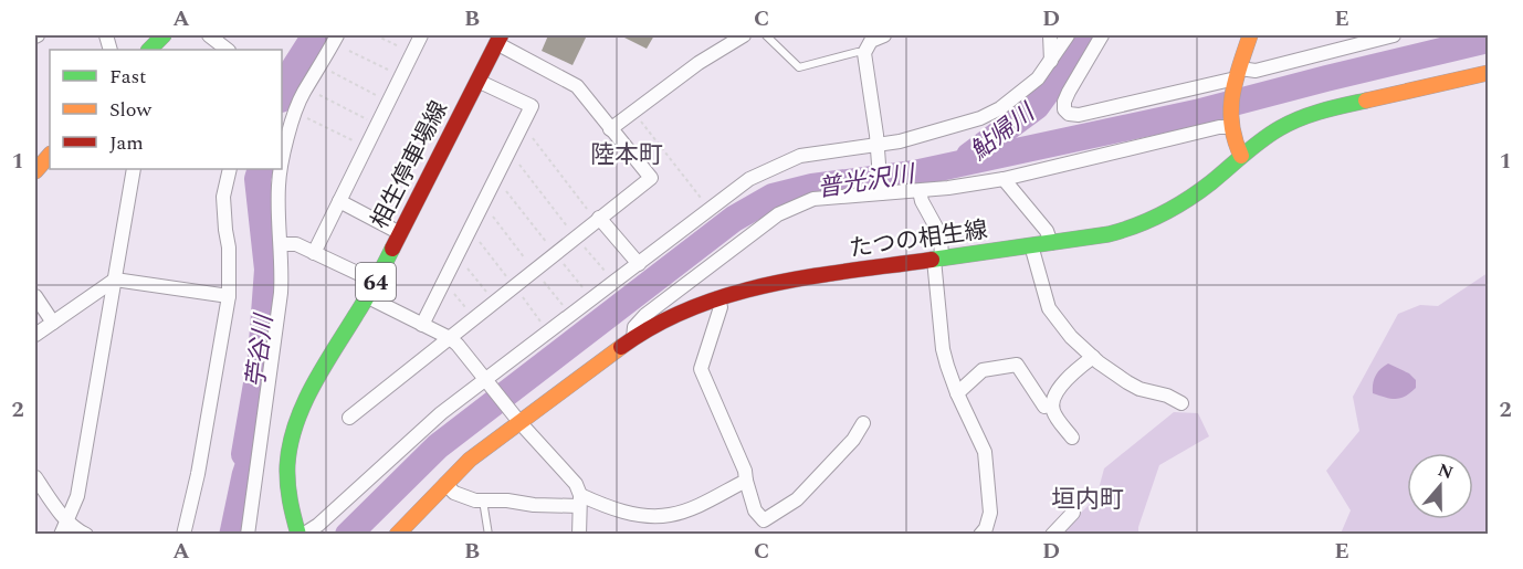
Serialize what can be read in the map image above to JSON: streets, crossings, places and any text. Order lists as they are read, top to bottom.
{
  "streets": {
    "main road": ["相生停車場線", "たつの相生線", "64"]
  },
  "districts": ["陸本町", "垣内町"],
  "water": ["鮎帰川", "普光沢川", "苧谷川"],
  "legend": ["Fast", "Slow", "Jam"],
  "north": "top",
  "grid": {
    "columns": [
      "A",
      "B",
      "C",
      "D",
      "E"
    ],
    "rows": ["1", "2"]
  }
}
